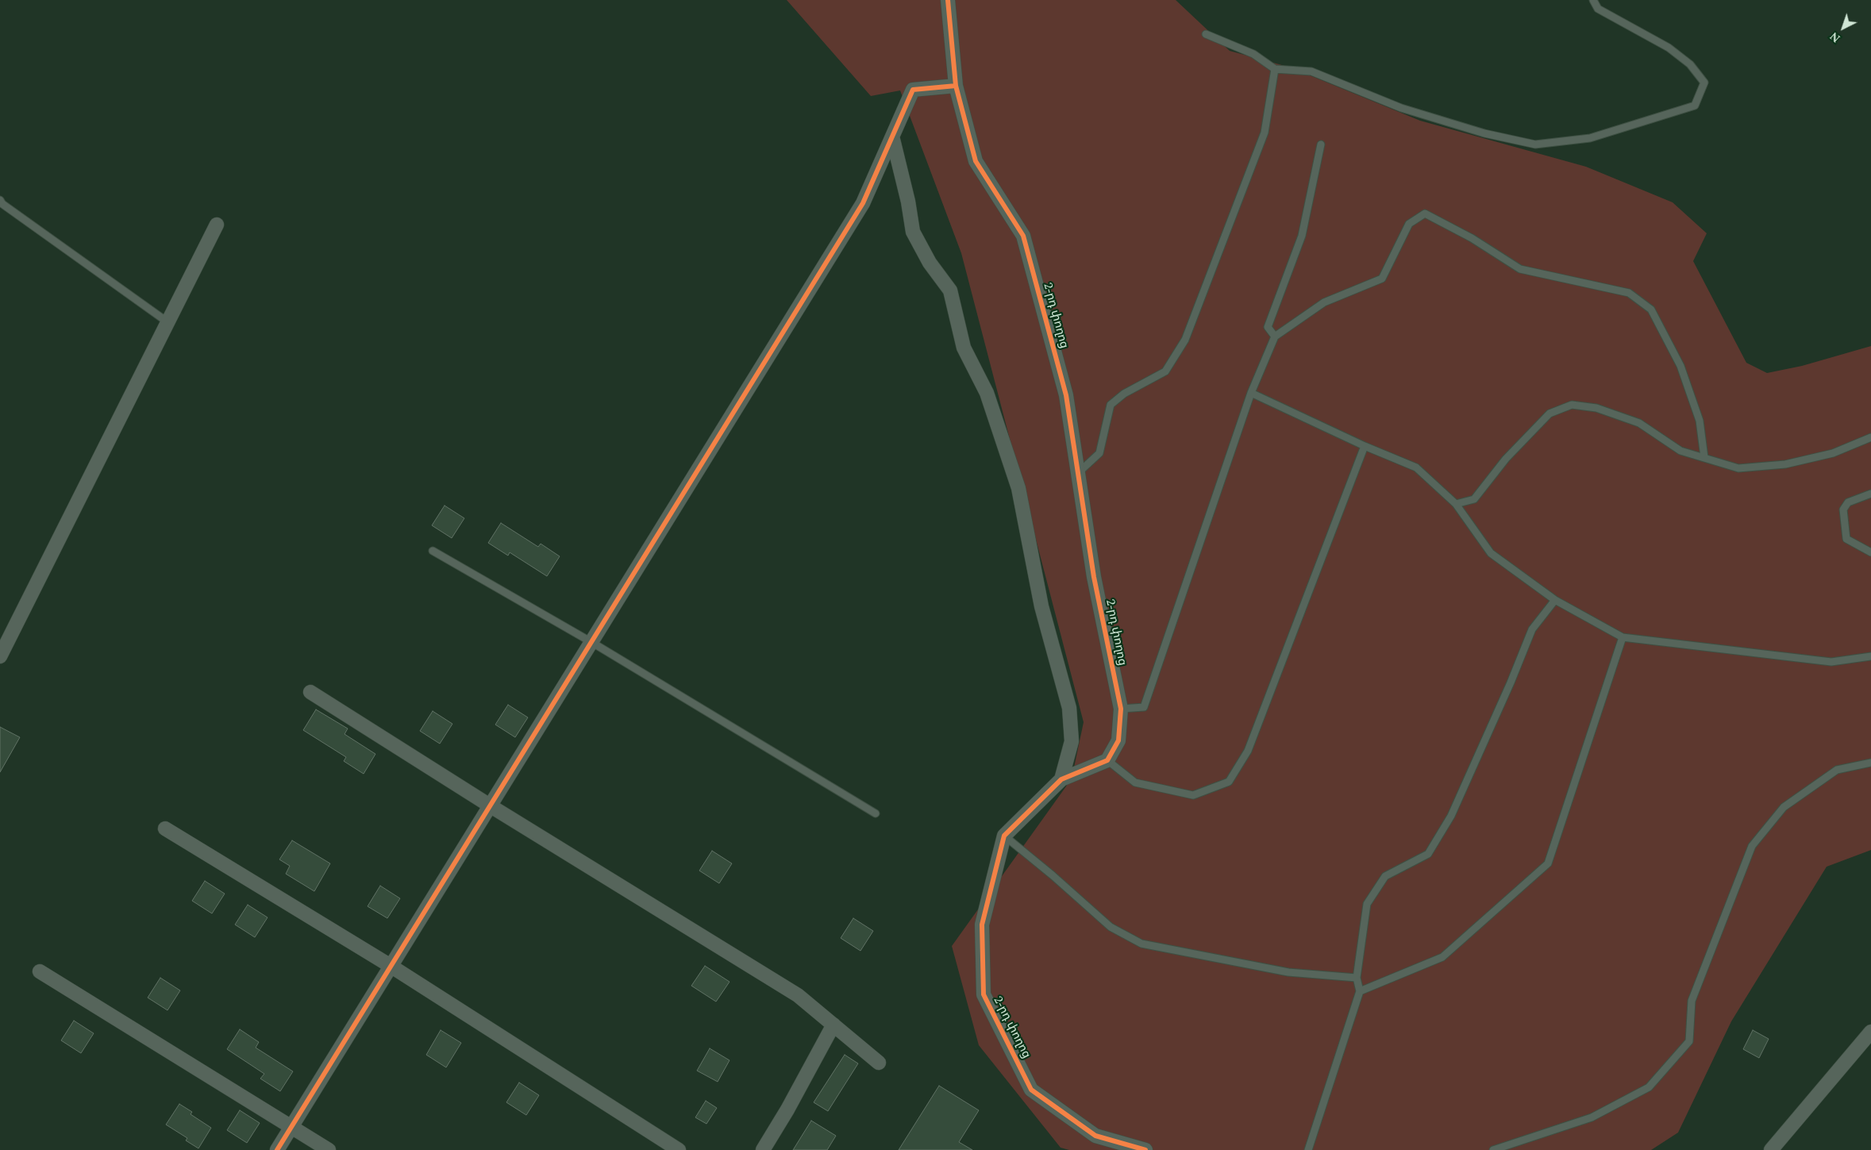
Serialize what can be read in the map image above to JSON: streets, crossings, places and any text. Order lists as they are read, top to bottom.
{
  "streets": {
    "street": ["2-րդ փողոց"]
  },
  "north": "bottom left"
}
